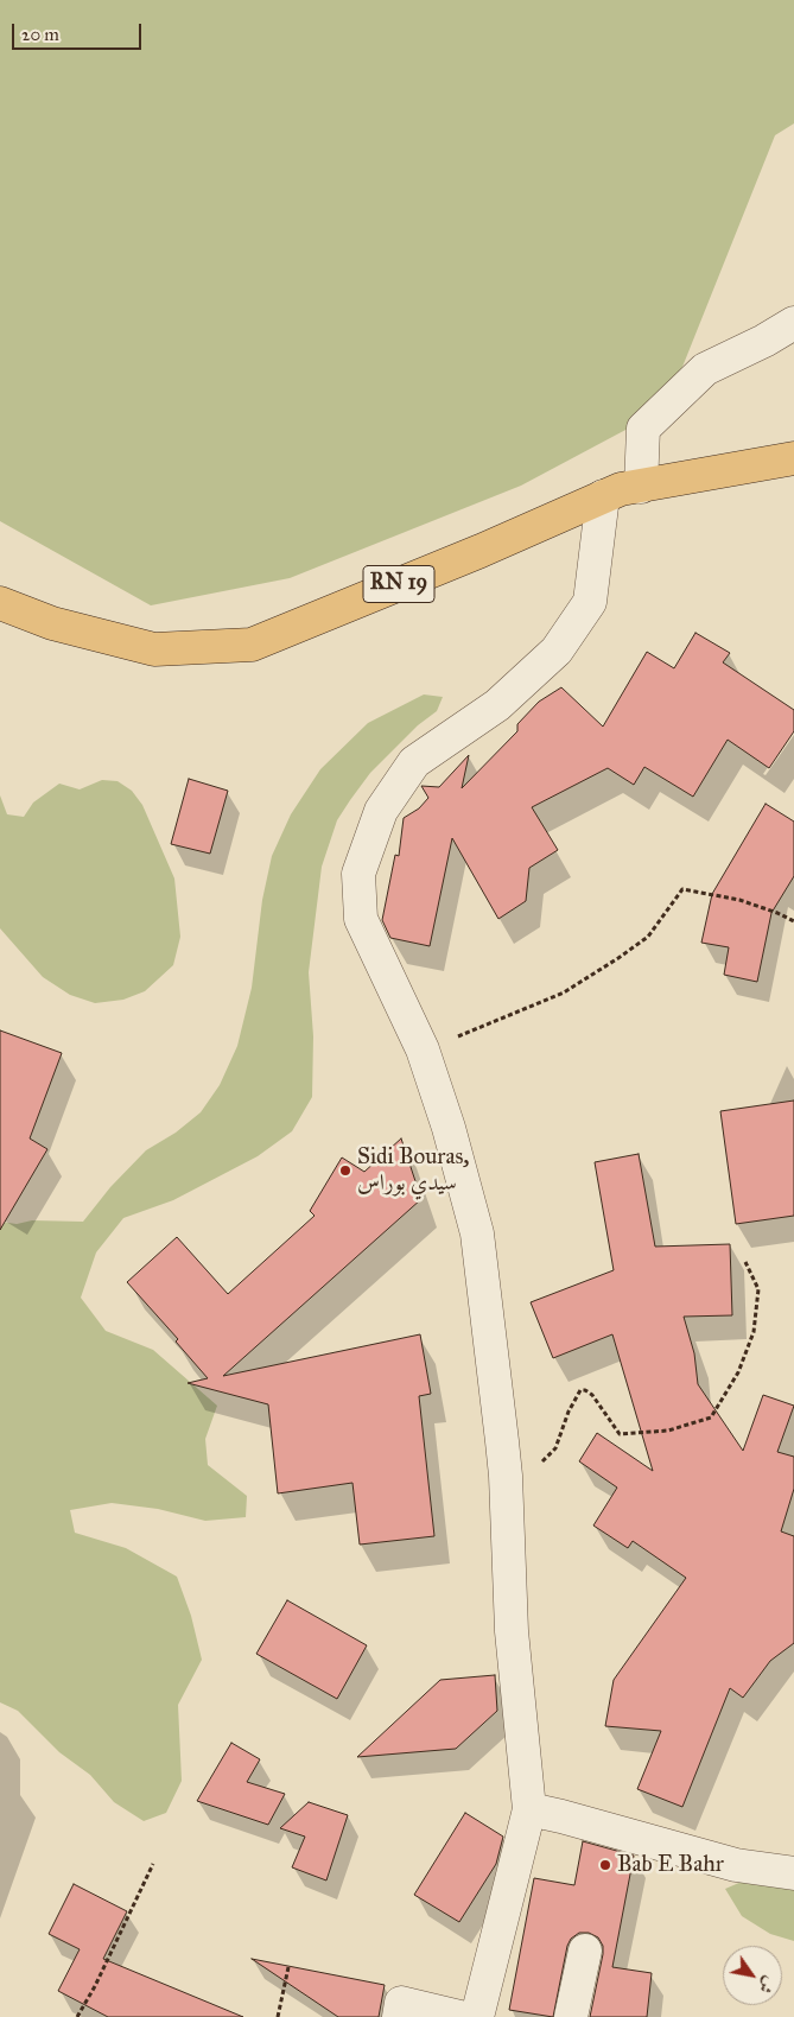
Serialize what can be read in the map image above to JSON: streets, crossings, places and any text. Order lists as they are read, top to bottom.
{
  "streets": {
    "main road": ["RN 19"]
  },
  "places": ["Sidi Bouras, سيدي بوراس", "Bab E Bahr"],
  "scale_bar": "20 m",
  "north": "bottom right"
}
